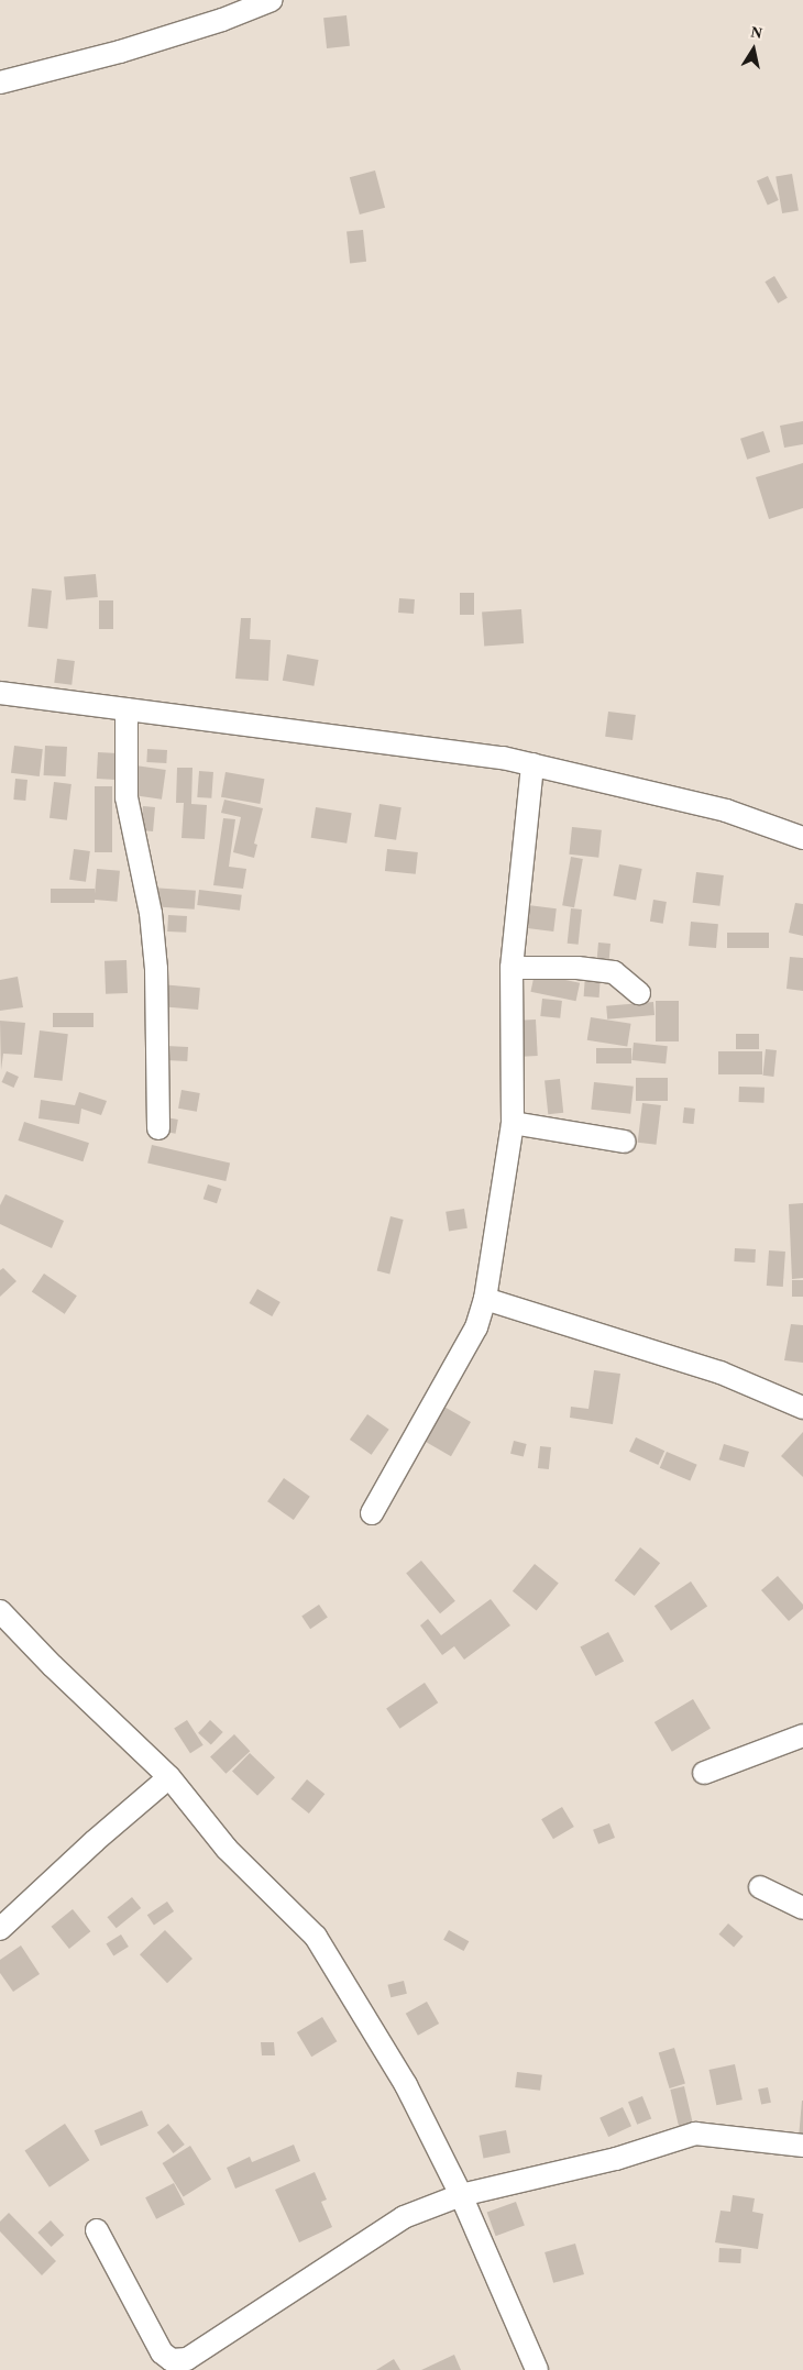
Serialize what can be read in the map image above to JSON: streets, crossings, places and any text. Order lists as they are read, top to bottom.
{
  "north": "top"
}
